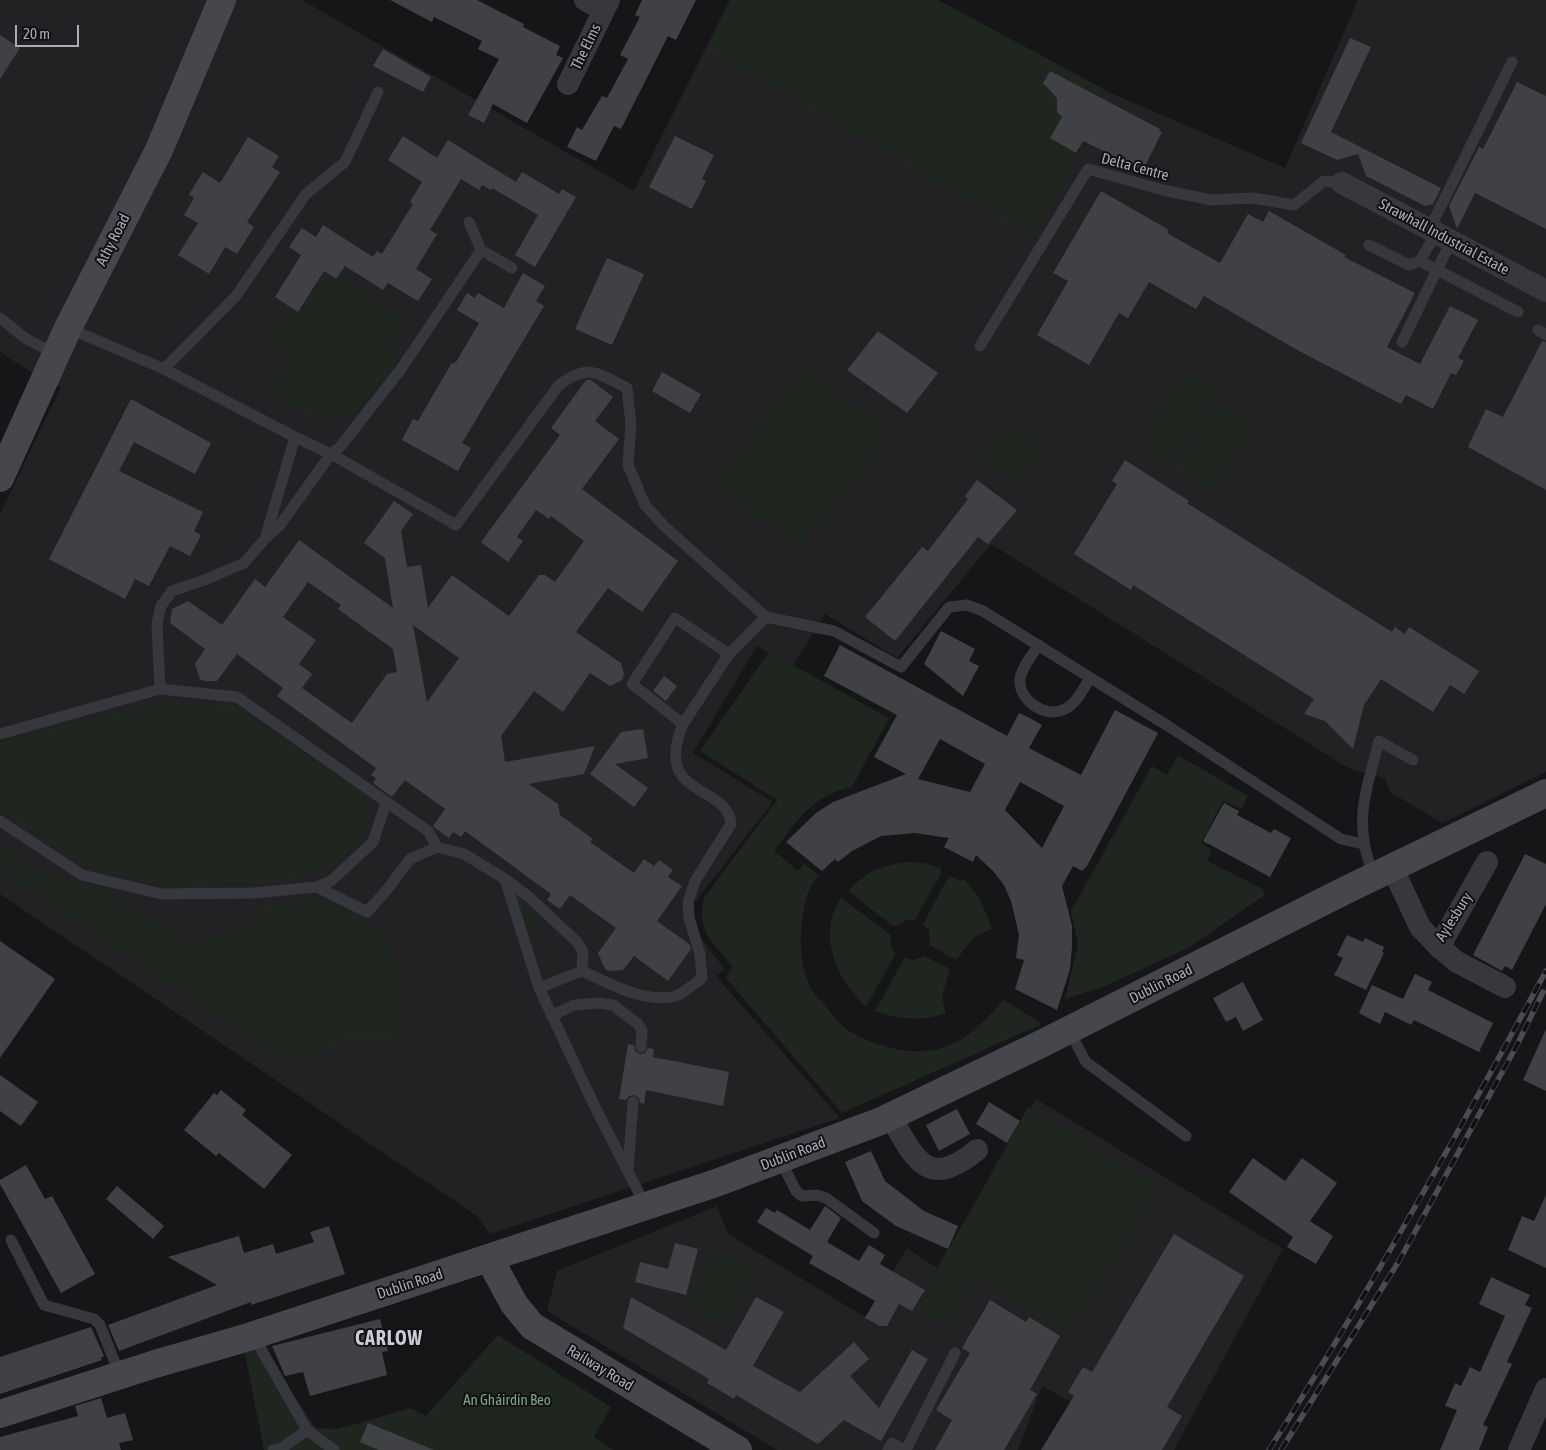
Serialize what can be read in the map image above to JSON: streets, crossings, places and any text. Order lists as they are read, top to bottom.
{
  "streets": {
    "main road": ["Athy Road", "Dublin Road", "Railway Road"],
    "street": ["The Elms", "Strawhall Industrial Estate", "Aylesbury"],
    "lane": ["Delta Centre"]
  },
  "crossings": [
    ["Delta Centre", "Strawhall Industrial Estate"],
    ["Aylesbury", "Dublin Road"],
    ["Dublin Road", "Railway Road"]
  ],
  "districts": ["CARLOW"],
  "parks": ["An Gháirdín Beo"],
  "scale_bar": "20 m"
}
